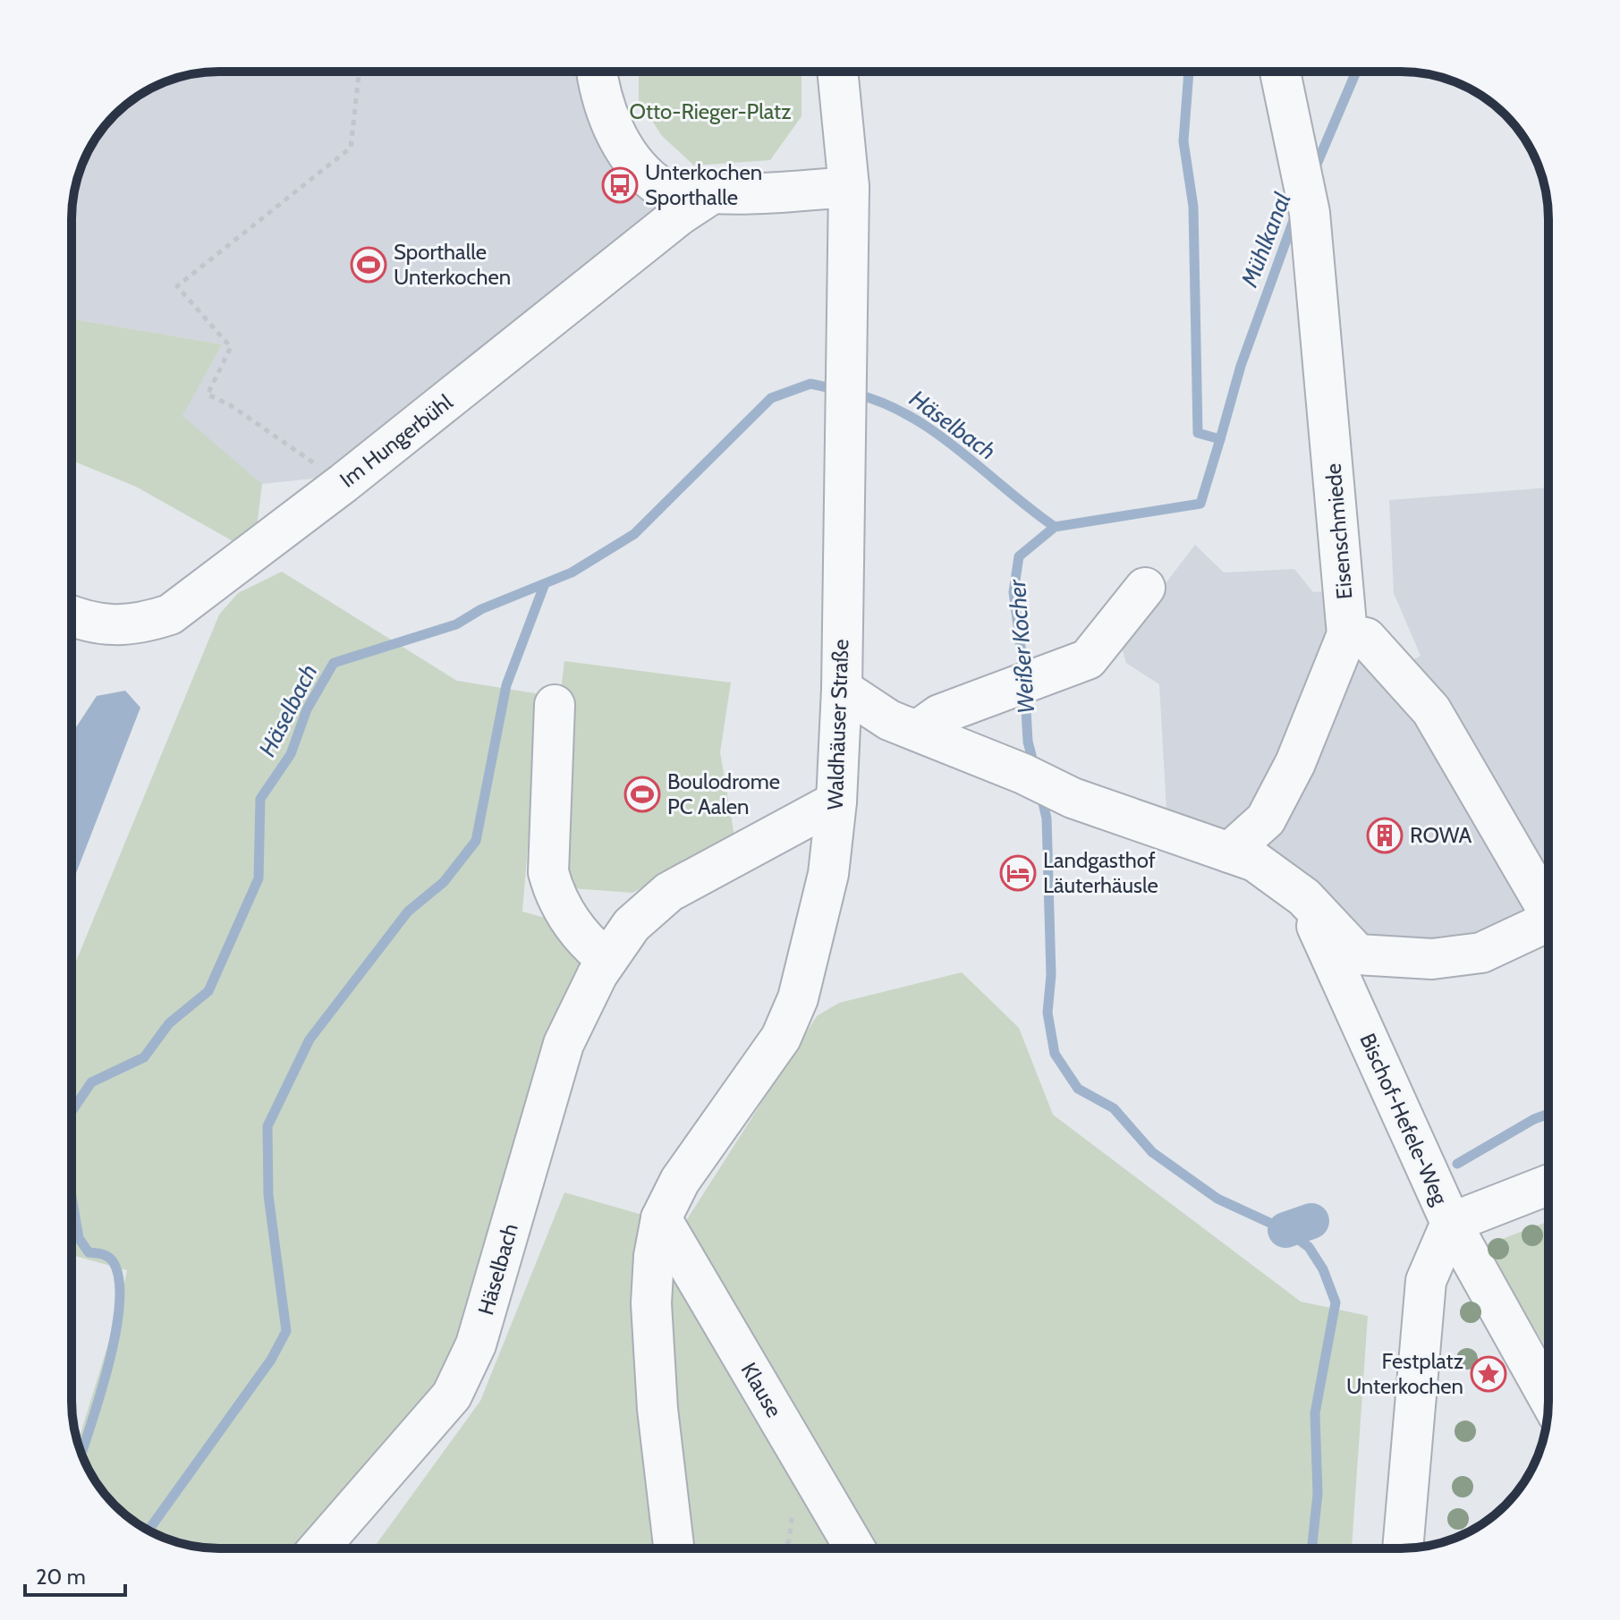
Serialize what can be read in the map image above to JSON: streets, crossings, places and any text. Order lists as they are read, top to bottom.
{
  "streets": {
    "street": [
      "Im Hungerbühl",
      "Eisenschmiede",
      "Waldhäuser Straße",
      "Bischof-Hefele-Weg",
      "Häselbach",
      "Klause"
    ]
  },
  "crossings": [
    ["Waldhäuser Straße", "Bischof-Hefele-Weg"],
    ["Waldhäuser Straße", "Häselbach"],
    ["Waldhäuser Straße", "Klause"]
  ],
  "water": ["Mühlkanal", "Häselbach", "Weißer Kocher"],
  "parks": ["Otto-Rieger-Platz"],
  "places": {
    "bus stop": ["Unterkochen Sporthalle"],
    "sports": ["Sporthalle Unterkochen", "Boulodrome PC Aalen"],
    "building": ["ROWA"],
    "hotel": ["Landgasthof Läuterhäusle"],
    "place": ["Festplatz Unterkochen"]
  },
  "scale_bar": "20 m"
}
